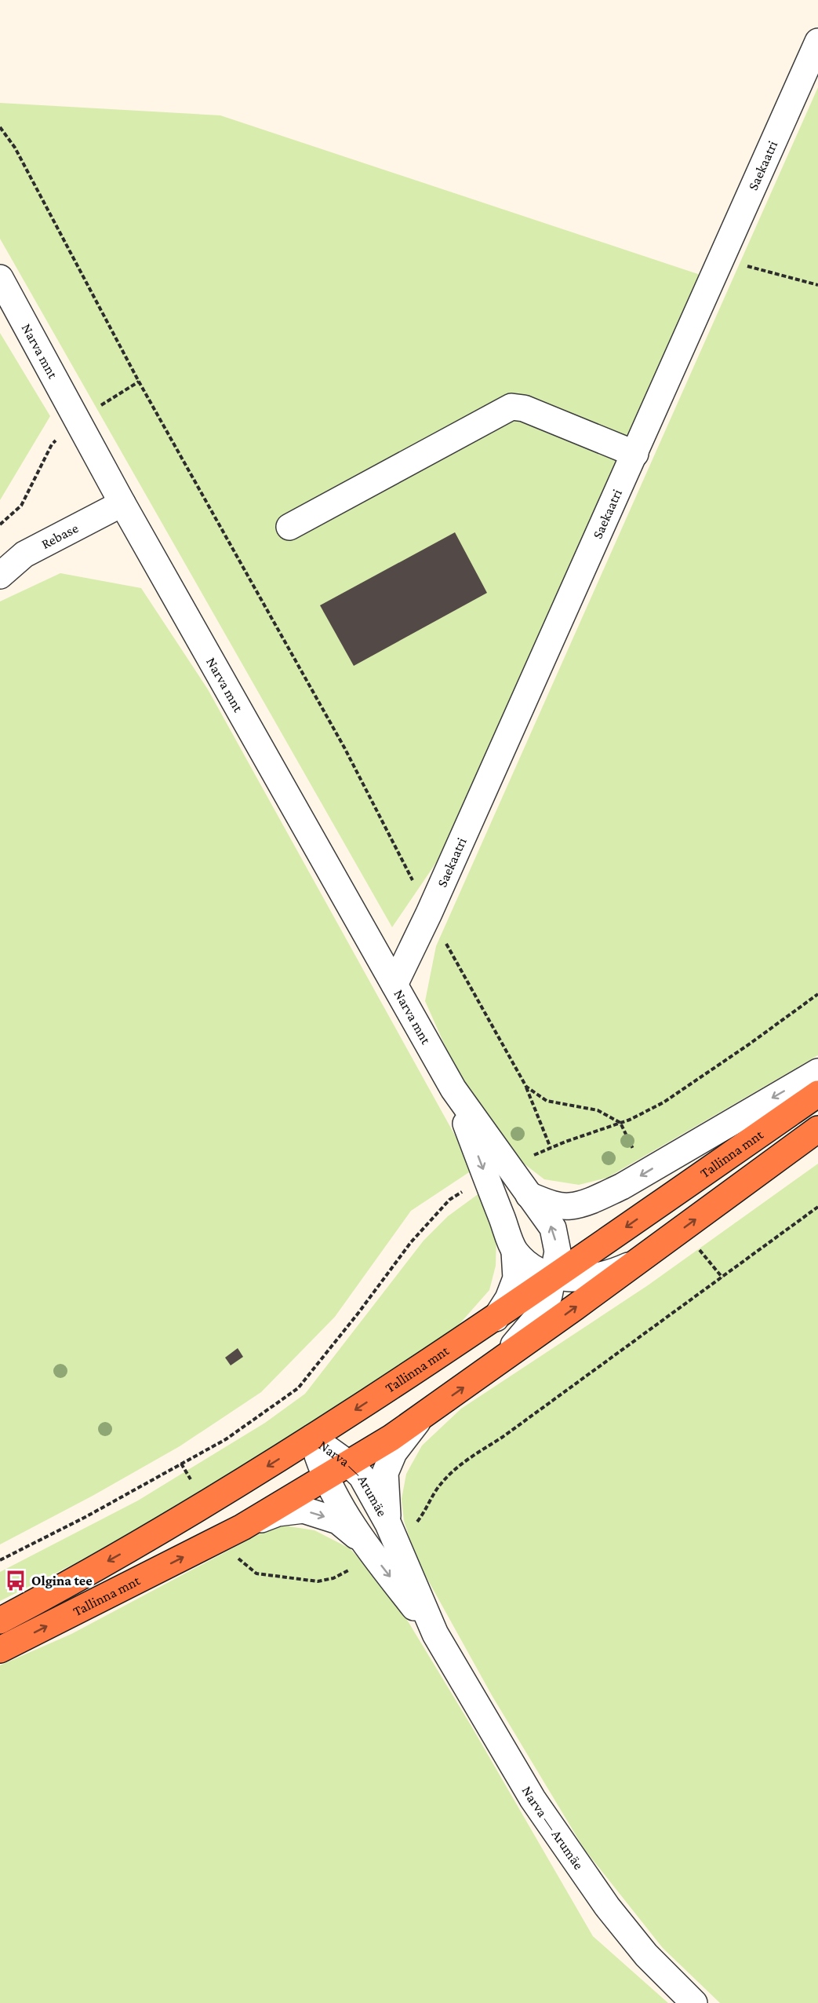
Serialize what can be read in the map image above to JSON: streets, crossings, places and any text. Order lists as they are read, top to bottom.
{
  "streets": {
    "highway": ["Tallinna mnt"],
    "street": [
      "Saekaatri",
      "Narva mnt",
      "Rebase",
      "Narva — Arumäe"
    ]
  },
  "crossings": [
    ["Saekaatri", "Narva mnt"],
    ["Narva mnt", "Rebase"],
    ["Narva mnt", "Tallinna mnt"],
    ["Tallinna mnt", "Narva — Arumäe"]
  ],
  "places": {
    "bus stop": ["Olgina tee"]
  }
}
